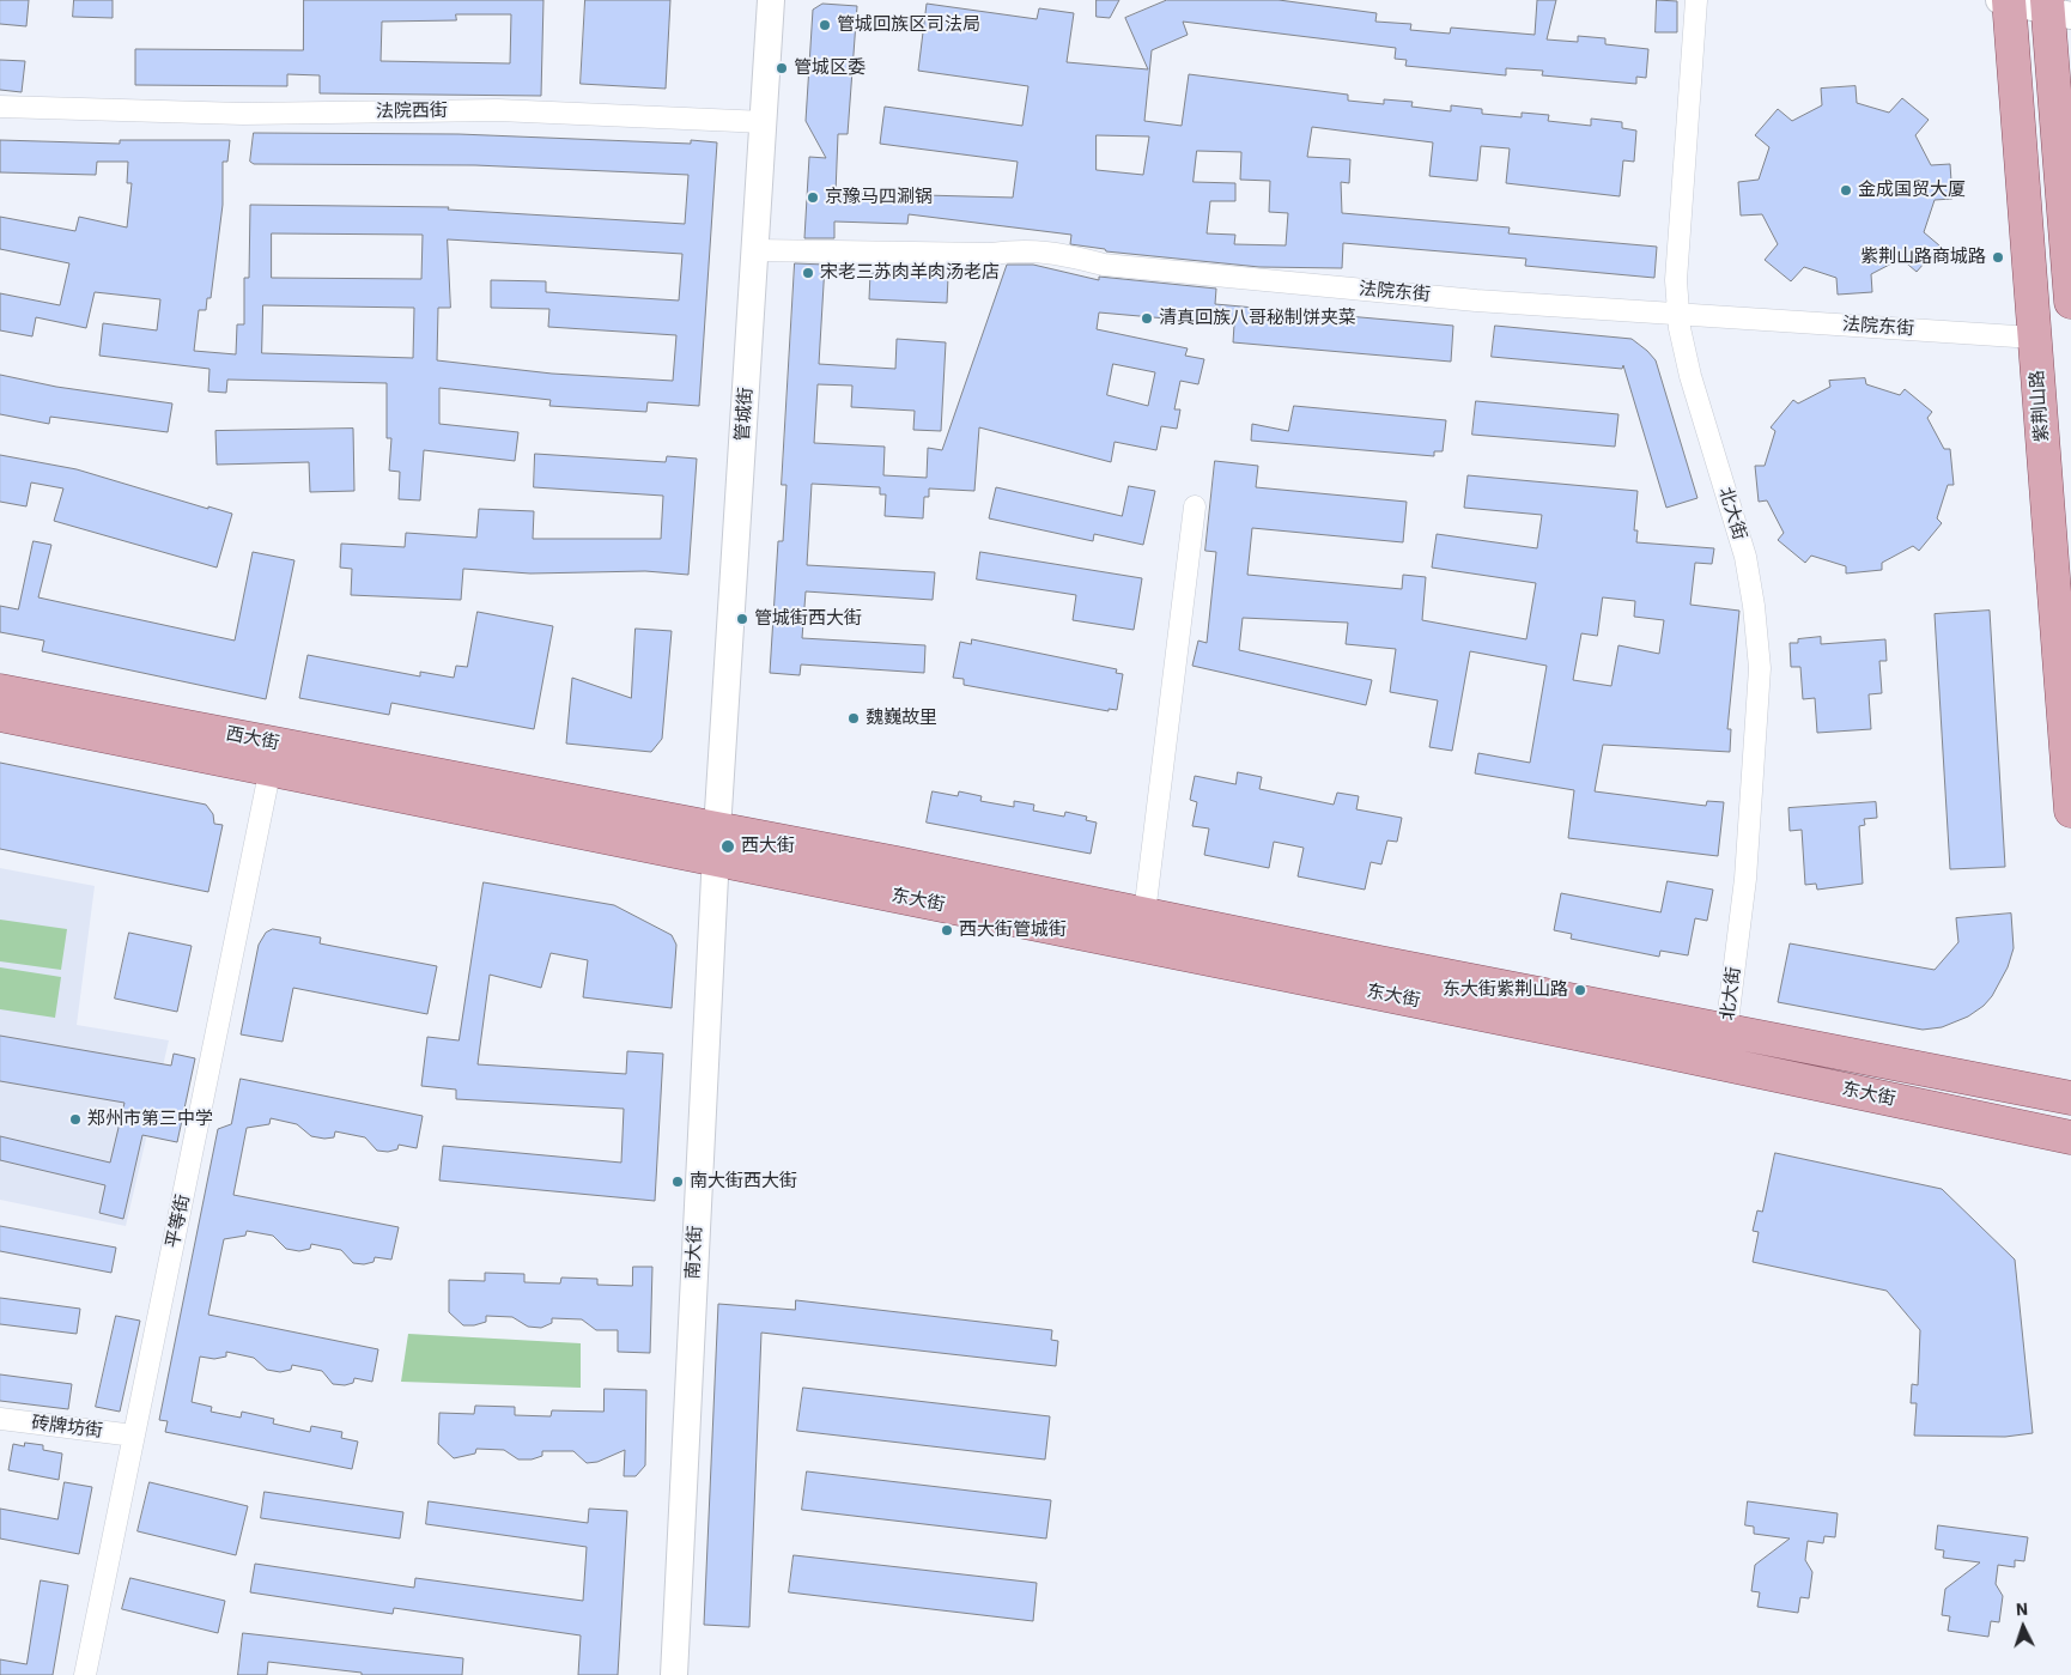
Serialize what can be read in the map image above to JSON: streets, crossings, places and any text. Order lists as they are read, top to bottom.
{
  "streets": {
    "main road": ["紫荆山路", "西大街", "东大街"],
    "street": [
      "法院西街",
      "法院东街",
      "管城街",
      "北大街",
      "平等街",
      "南大街",
      "砖牌坊街"
    ]
  },
  "crossings": [
    ["法院西街", "管城街"],
    ["法院东街", "紫荆山路"],
    ["法院东街", "管城街"],
    ["法院东街", "北大街"],
    ["管城街", "西大街"],
    ["管城街", "东大街"],
    ["管城街", "南大街"],
    ["北大街", "东大街"],
    ["西大街", "东大街"],
    ["西大街", "平等街"],
    ["西大街", "南大街"],
    ["东大街", "南大街"],
    ["平等街", "砖牌坊街"]
  ],
  "places": [
    "管城回族区司法局",
    "管城区委",
    "金成国贸大厦",
    "京豫马四涮锅",
    "紫荆山路商城路",
    "宋老三苏肉羊肉汤老店",
    "清真回族八哥秘制饼夹菜",
    "管城街西大街",
    "魏巍故里",
    "西大街",
    "西大街管城街",
    "东大街紫荆山路",
    "郑州市第三中学",
    "南大街西大街"
  ],
  "north": "top"
}
